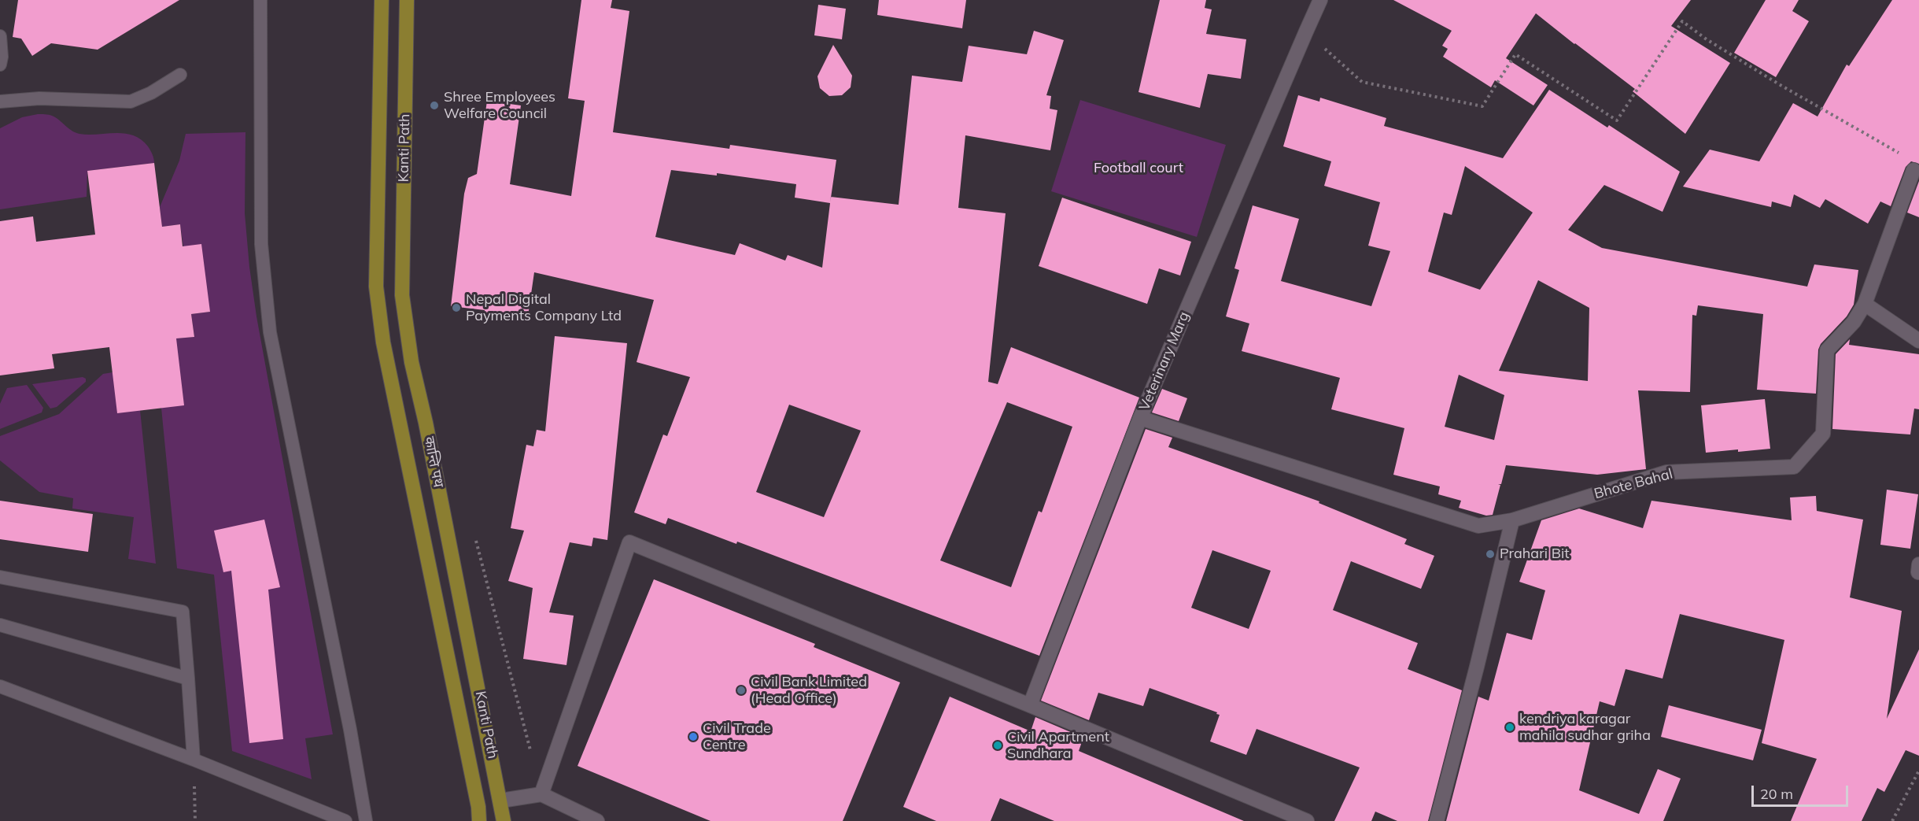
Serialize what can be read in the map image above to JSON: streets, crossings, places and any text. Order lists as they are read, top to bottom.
{
  "streets": {
    "main road": ["Kanti Path", "कान्ति पथ"],
    "street": ["Veterinary Marg", "Bhote Bahal"]
  },
  "crossings": [
    ["Kanti Path", "कान्ति पथ"],
    ["Veterinary Marg", "Bhote Bahal"]
  ],
  "parks": ["Football court"],
  "places": [
    "Shree Employees Welfare Council",
    "Nepal Digital Payments Company Ltd",
    "Prahari Bit",
    "Civil Bank Limited (Head Office)",
    "kendriya karagar mahila sudhar griha",
    "Civil Trade Centre",
    "Civil Apartment Sundhara"
  ],
  "scale_bar": "20 m"
}
